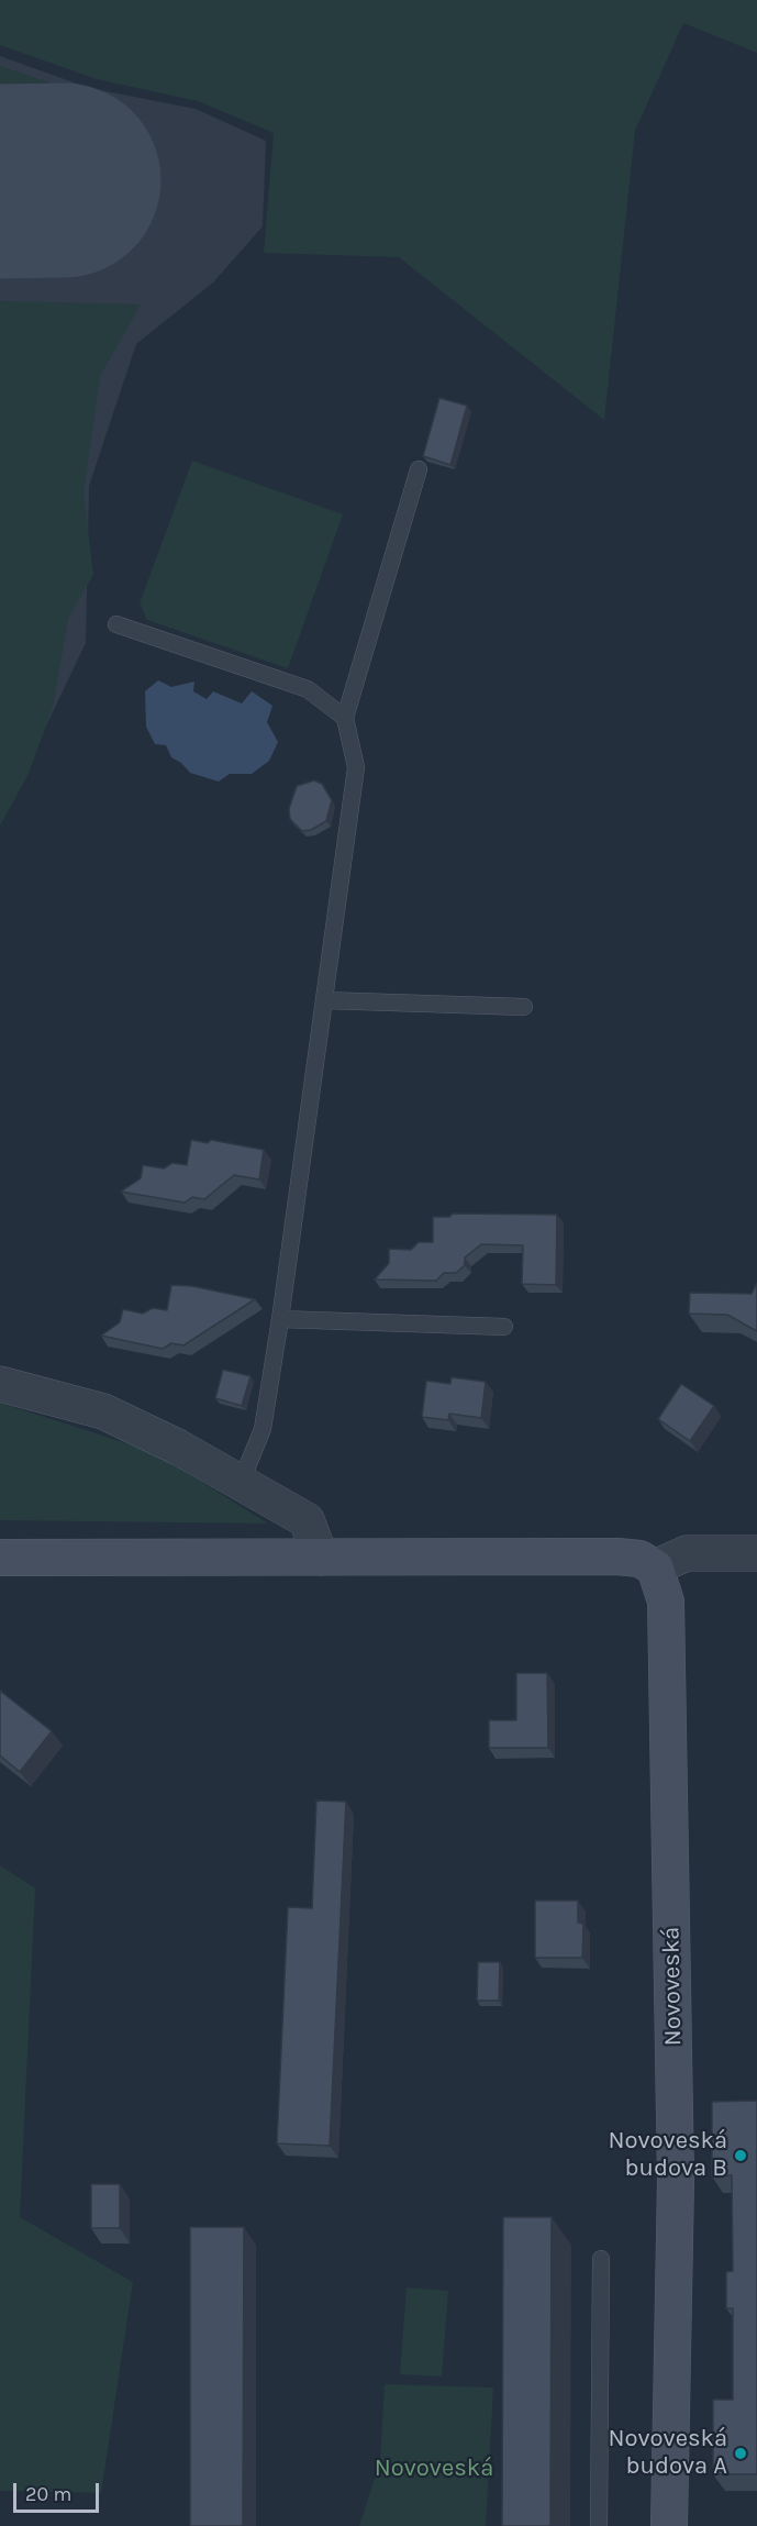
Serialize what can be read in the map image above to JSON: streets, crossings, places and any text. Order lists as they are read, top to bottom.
{
  "streets": {
    "street": ["Novoveská"]
  },
  "parks": ["Novoveská"],
  "places": ["Novoveská budova B", "Novoveská budova A"],
  "scale_bar": "20 m"
}
